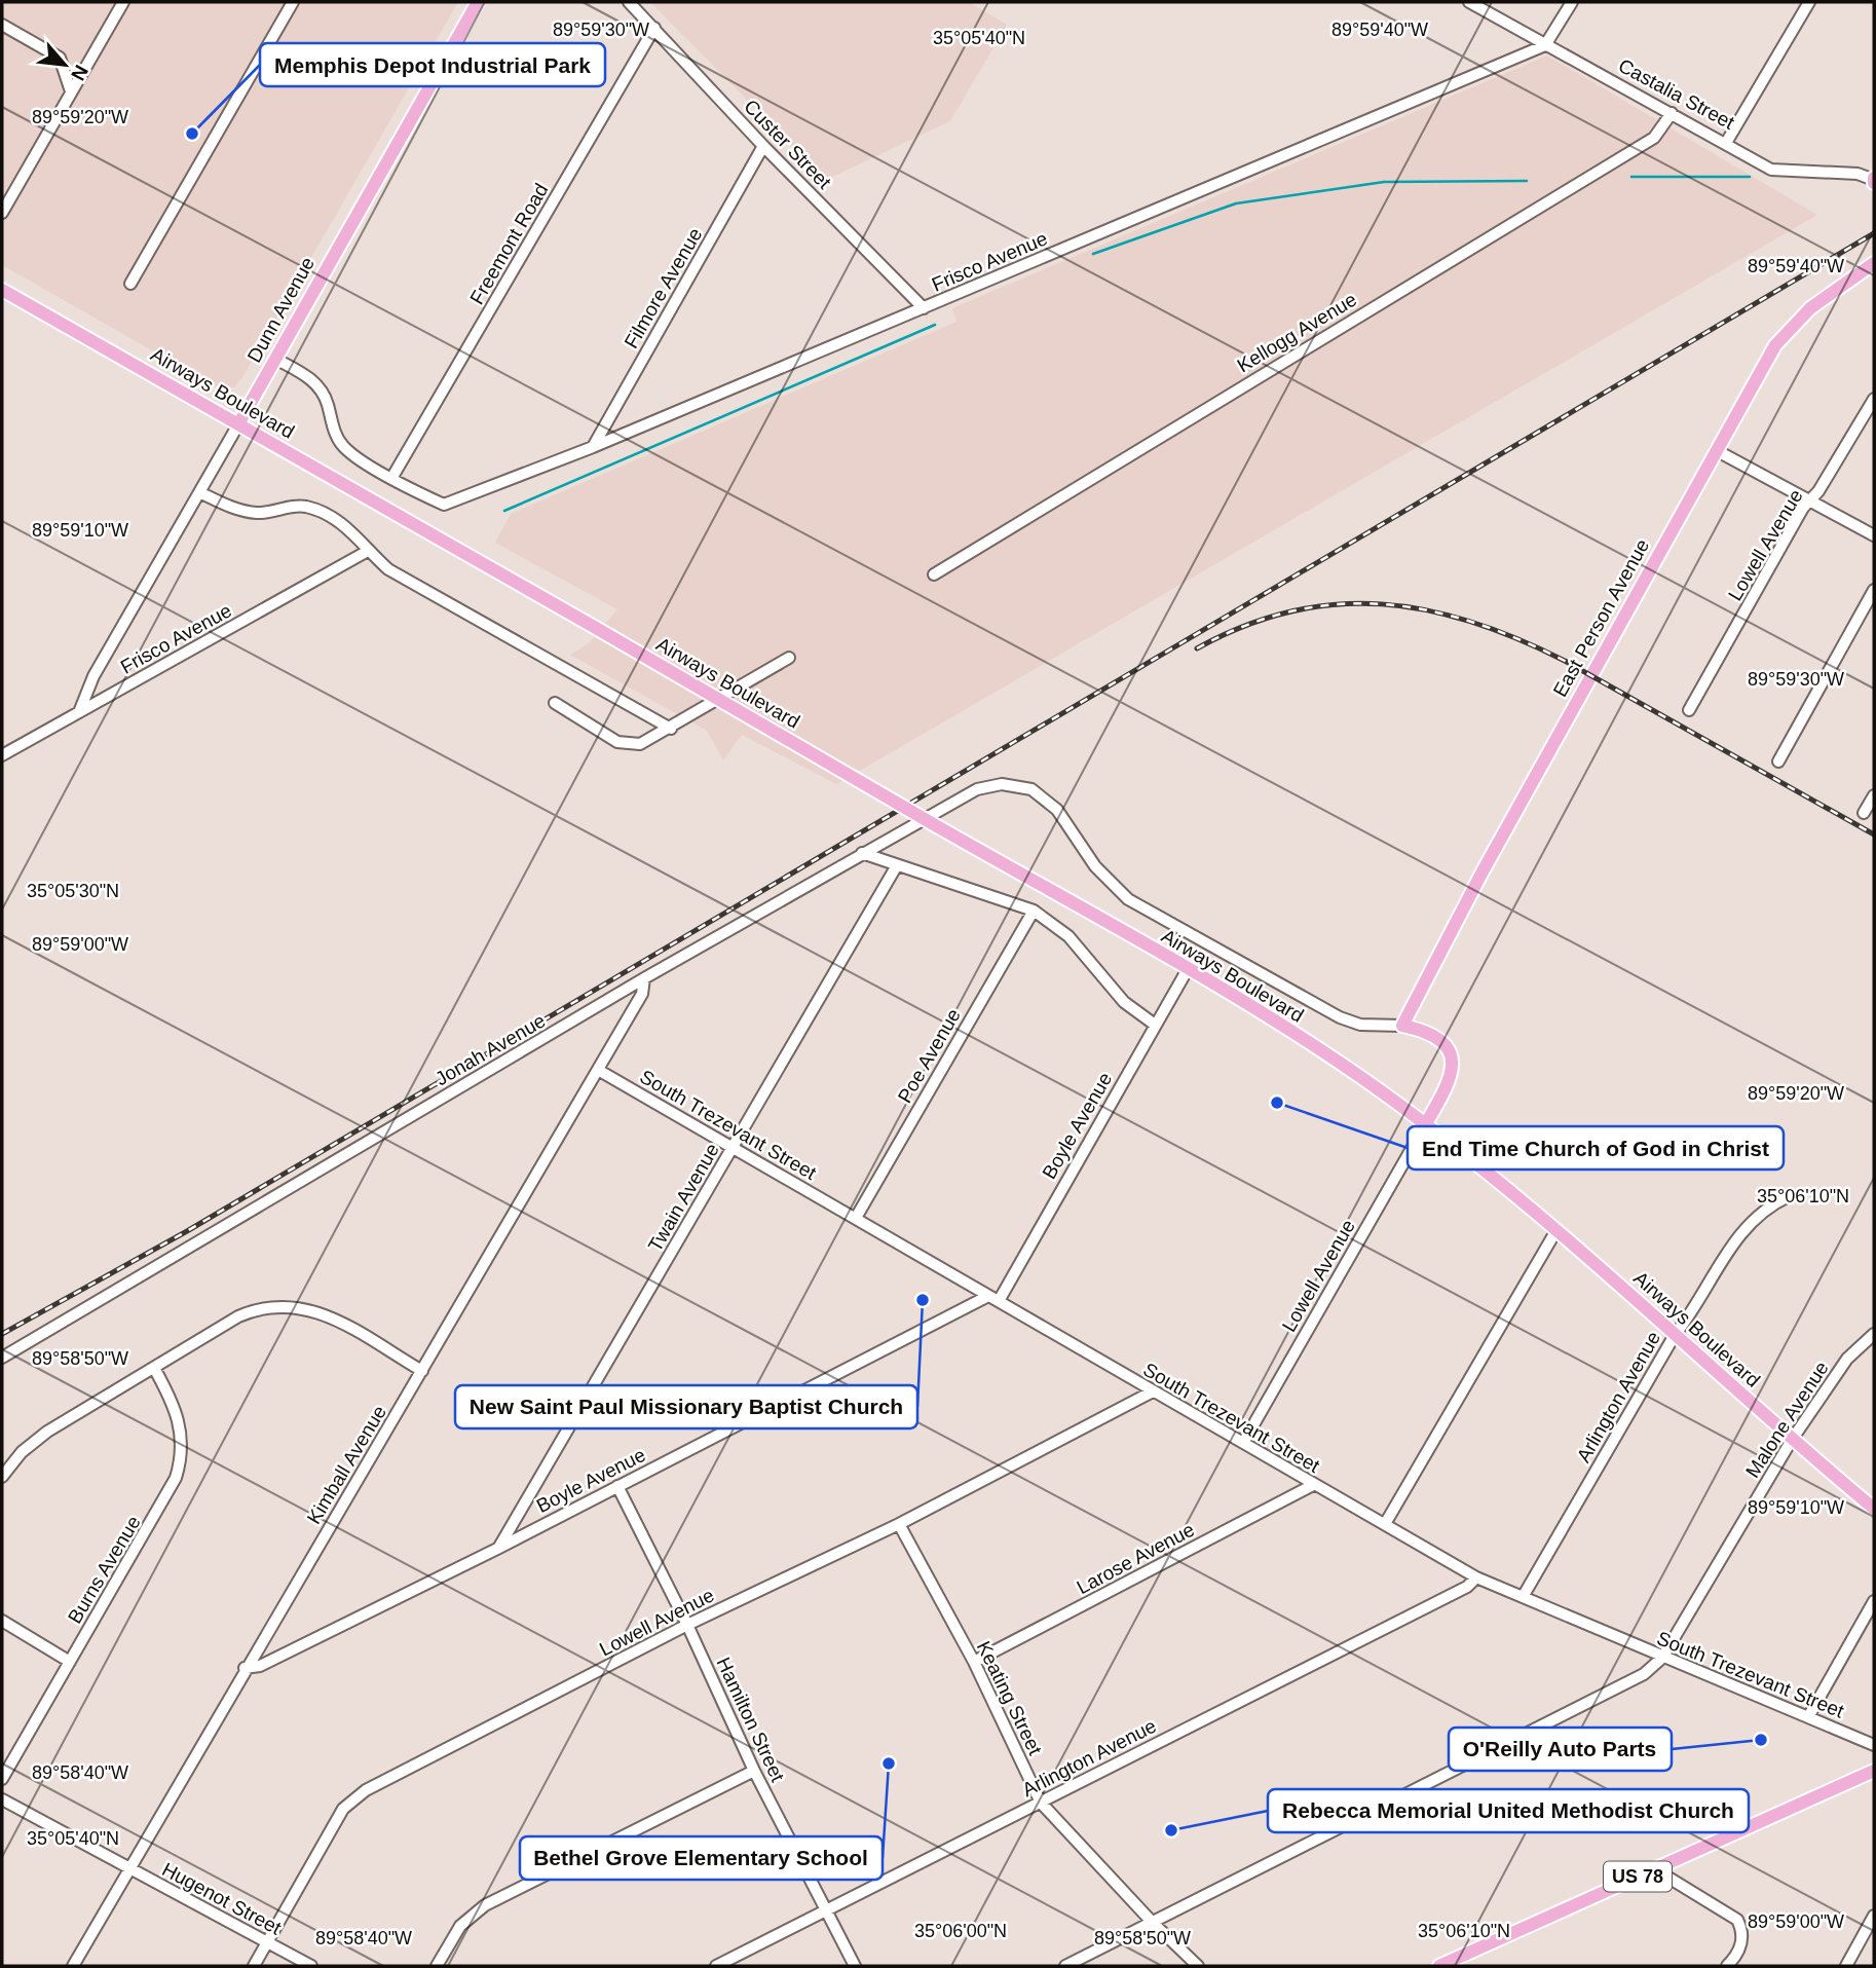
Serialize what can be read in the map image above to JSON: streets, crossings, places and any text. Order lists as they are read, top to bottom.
{
  "streets": {
    "main road": [
      "Dunn Avenue",
      "Airways Boulevard",
      "East Person Avenue",
      "US 78"
    ],
    "street": [
      "Castalia Street",
      "Custer Street",
      "Freemont Road",
      "Frisco Avenue",
      "Filmore Avenue",
      "Kellogg Avenue",
      "Lowell Avenue",
      "Jonah Avenue",
      "Poe Avenue",
      "South Trezevant Street",
      "Boyle Avenue",
      "Twain Avenue",
      "Arlington Avenue",
      "Malone Avenue",
      "Kimball Avenue",
      "Larose Avenue",
      "Burns Avenue",
      "Keating Street",
      "Hamilton Street",
      "Hugenot Street"
    ]
  },
  "crossings": [
    ["Castalia Street", "Frisco Avenue"],
    ["Castalia Street", "Kellogg Avenue"],
    ["Custer Street", "Freemont Road"],
    ["Custer Street", "Frisco Avenue"],
    ["Custer Street", "Filmore Avenue"],
    ["Freemont Road", "Frisco Avenue"],
    ["Frisco Avenue", "Filmore Avenue"],
    ["Frisco Avenue", "Dunn Avenue"],
    ["Dunn Avenue", "Airways Boulevard"],
    ["Airways Boulevard", "Lowell Avenue"],
    ["Airways Boulevard", "East Person Avenue"],
    ["Airways Boulevard", "Jonah Avenue"],
    ["Airways Boulevard", "Boyle Avenue"],
    ["Airways Boulevard", "Arlington Avenue"],
    ["Airways Boulevard", "Malone Avenue"],
    ["Lowell Avenue", "South Trezevant Street"],
    ["Lowell Avenue", "Keating Street"],
    ["Lowell Avenue", "Hamilton Street"],
    ["Lowell Avenue", "Hugenot Street"],
    ["Jonah Avenue", "Kimball Avenue"],
    ["Poe Avenue", "South Trezevant Street"],
    ["South Trezevant Street", "Boyle Avenue"],
    ["South Trezevant Street", "Twain Avenue"],
    ["South Trezevant Street", "Arlington Avenue"],
    ["South Trezevant Street", "Malone Avenue"],
    ["South Trezevant Street", "Kimball Avenue"],
    ["South Trezevant Street", "Larose Avenue"],
    ["Boyle Avenue", "Twain Avenue"],
    ["Boyle Avenue", "Kimball Avenue"],
    ["Boyle Avenue", "Hamilton Street"],
    ["Arlington Avenue", "Keating Street"],
    ["Arlington Avenue", "Hamilton Street"],
    ["Malone Avenue", "Keating Street"],
    ["Kimball Avenue", "Hugenot Street"],
    ["Larose Avenue", "Keating Street"]
  ],
  "places": [
    "Memphis Depot Industrial Park",
    "End Time Church of God in Christ",
    "New Saint Paul Missionary Baptist Church",
    "O'Reilly Auto Parts",
    "Bethel Grove Elementary School",
    "Rebecca Memorial United Methodist Church"
  ],
  "north": "bottom right",
  "coordinates": [
    "89°59'30\"W",
    "89°59'40\"W",
    "35°05'40\"N",
    "89°59'20\"W",
    "89°59'10\"W",
    "35°05'30\"N",
    "89°59'00\"W",
    "35°06'10\"N",
    "89°58'50\"W",
    "89°58'40\"W",
    "35°06'00\"N"
  ]
}
